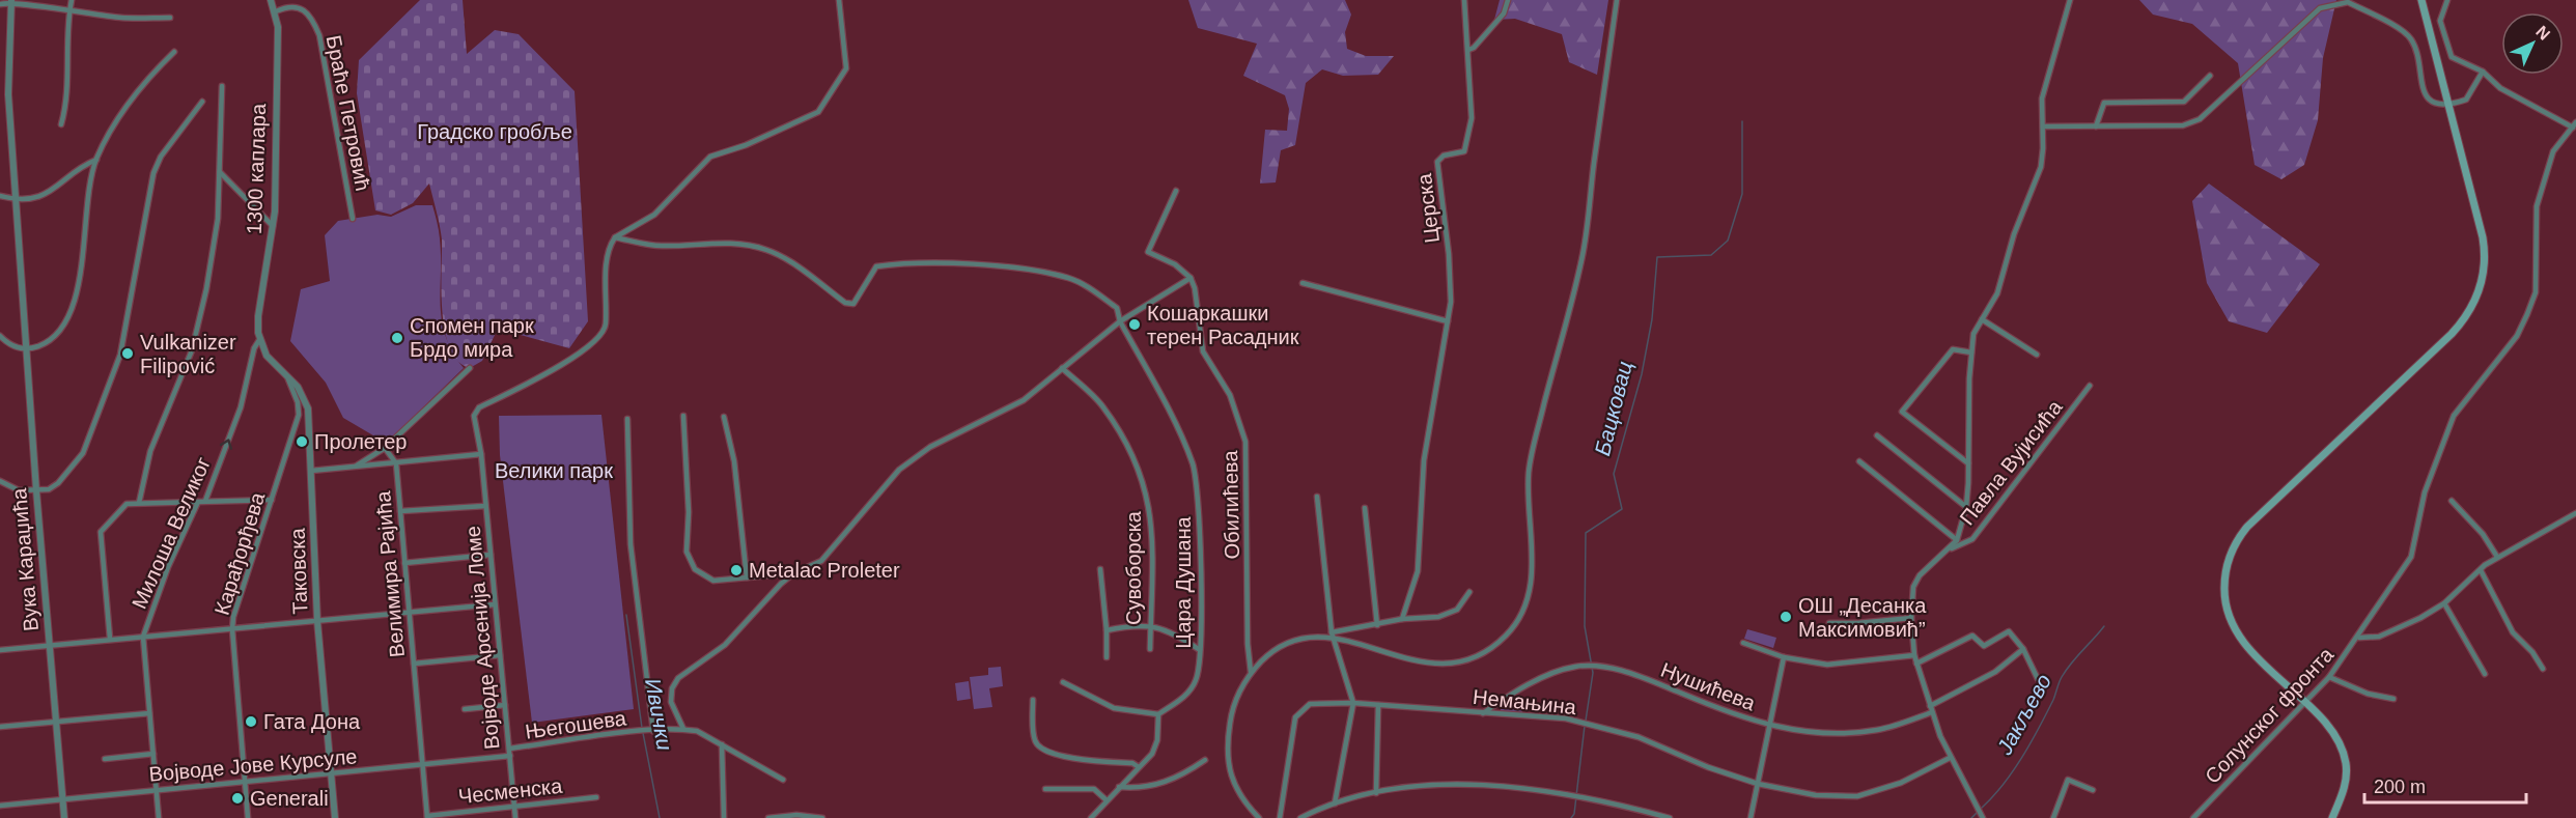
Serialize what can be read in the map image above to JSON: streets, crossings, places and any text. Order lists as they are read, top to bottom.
{
  "streets": {
    "street": [
      "Браће Петровић",
      "1300 каплара",
      "Церска",
      "Павла Вујисића",
      "Обилићева",
      "Милоша Великог",
      "Карађорђева",
      "Вука Караџића",
      "Сувоборска",
      "Таковска",
      "Велимира Рајића",
      "Цара Душана",
      "Војводе Арсенија Ломе",
      "Нушићева",
      "Немањина",
      "Солунског фронта",
      "Његошева",
      "Војводе Јове Курсуле",
      "Чесменска"
    ]
  },
  "crossings": [
    ["Браће Петровић", "1300 каплара"],
    ["1300 каплара", "Милоша Великог"],
    ["1300 каплара", "Таковска"],
    ["Милоша Великог", "Таковска"],
    ["Милоша Великог", "Војводе Јове Курсуле"],
    ["Карађорђева", "Таковска"],
    ["Карађорђева", "Војводе Јове Курсуле"],
    ["Вука Караџића", "Војводе Јове Курсуле"],
    ["Таковска", "Војводе Јове Курсуле"],
    ["Велимира Рајића", "Војводе Јове Курсуле"],
    ["Велимира Рајића", "Чесменска"],
    ["Цара Душана", "Војводе Арсенија Ломе"],
    ["Војводе Арсенија Ломе", "Његошева"],
    ["Војводе Арсенија Ломе", "Војводе Јове Курсуле"],
    ["Војводе Арсенија Ломе", "Чесменска"],
    ["Нушићева", "Немањина"]
  ],
  "water": ["Бацковац", "Ивички", "Јакљево"],
  "parks": ["Градско гробље", "Велики парк"],
  "places": [
    "Кошаркашки терен Расадник",
    "Спомен парк Брдо мира",
    "Vulkanizer Filipović",
    "Пролетер",
    "Metalac Proleter",
    "ОШ „Десанка Максимовић”",
    "Гата Дона",
    "Generali"
  ],
  "scale_bar": "200 m",
  "north": "top right"
}
